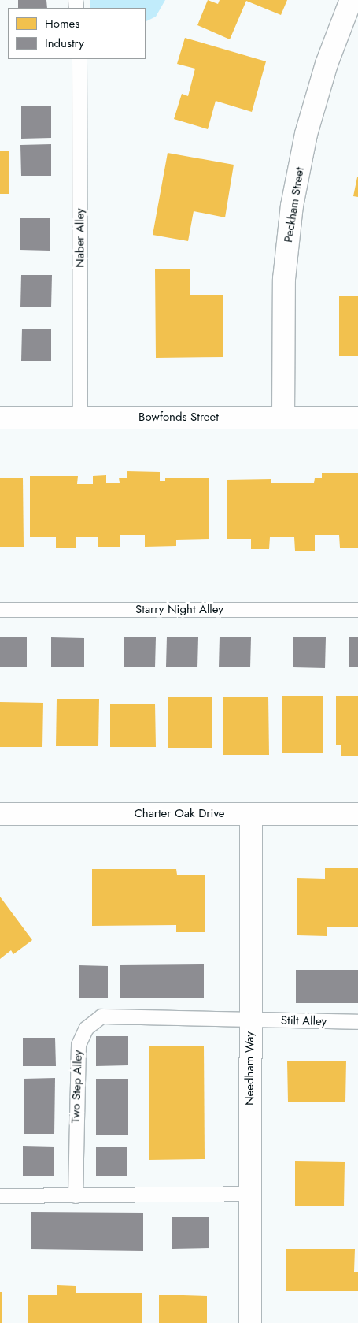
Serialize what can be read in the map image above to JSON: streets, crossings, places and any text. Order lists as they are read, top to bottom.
{
  "streets": {
    "street": [
      "Peckham Street",
      "Bowfonds Street",
      "Charter Oak Drive",
      "Needham Way"
    ],
    "lane": [
      "Naber Alley",
      "Starry Night Alley",
      "Stilt Alley",
      "Two Step Alley"
    ]
  },
  "crossings": [
    ["Peckham Street", "Bowfonds Street"],
    ["Naber Alley", "Bowfonds Street"],
    ["Charter Oak Drive", "Needham Way"],
    ["Stilt Alley", "Needham Way"],
    ["Stilt Alley", "Two Step Alley"],
    ["Needham Way", "Two Step Alley"]
  ],
  "legend": ["Homes", "Industry"]
}
